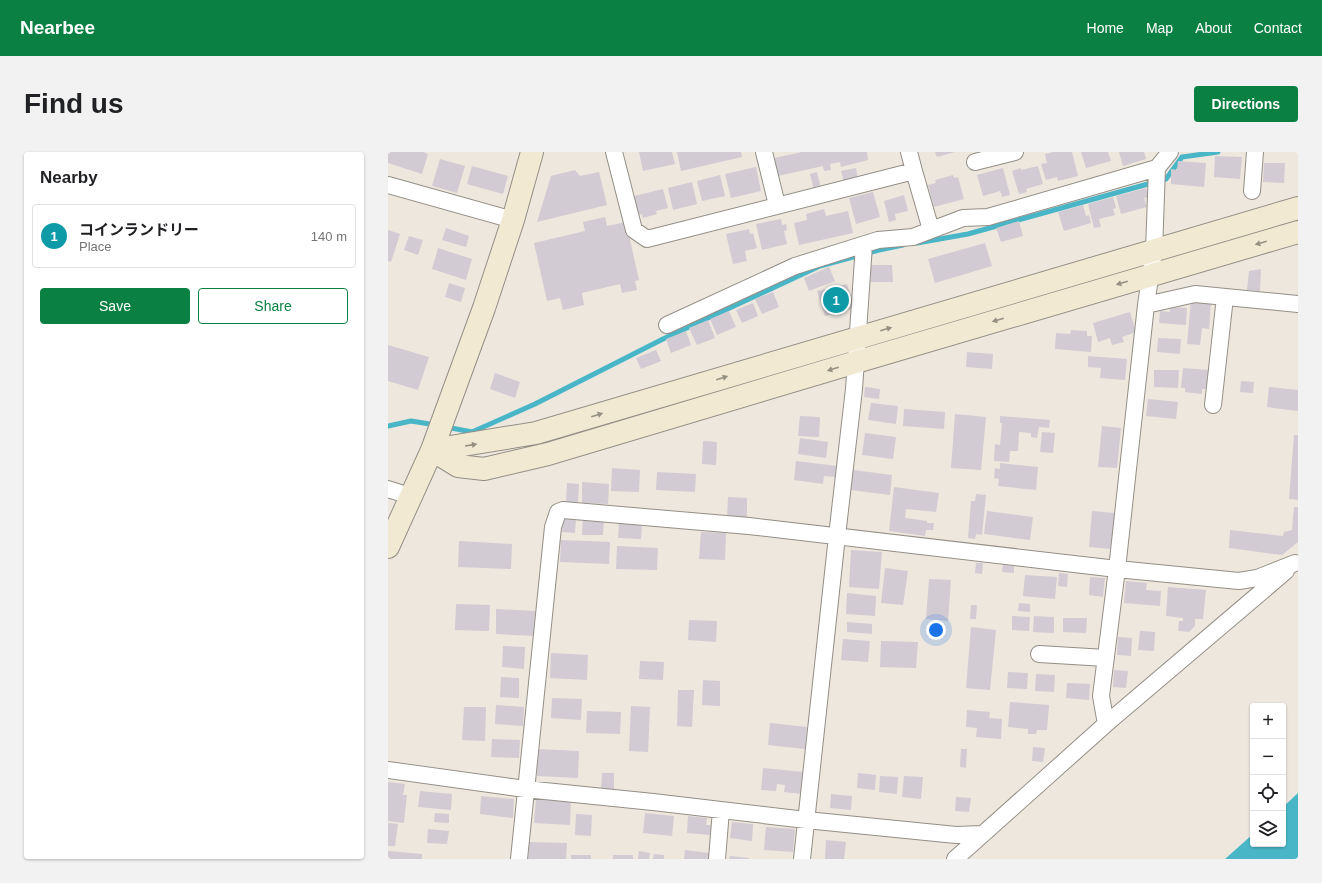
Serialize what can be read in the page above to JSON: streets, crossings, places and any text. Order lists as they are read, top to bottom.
{
  "page": {
    "header": "Nearbee",
    "nav": [
      "Home",
      "Map",
      "About",
      "Contact"
    ],
    "buttons": [
      "Directions",
      ["Save", "Share"]
    ],
    "title": "Find us",
    "heading": "Nearby",
    "list": [
      {
        "mark": "1",
        "name": "コインランドリー",
        "note": "Place",
        "value": "140 m"
      }
    ],
    "pins": "1",
    "map_buttons": ["+", "−"]
  }
}
